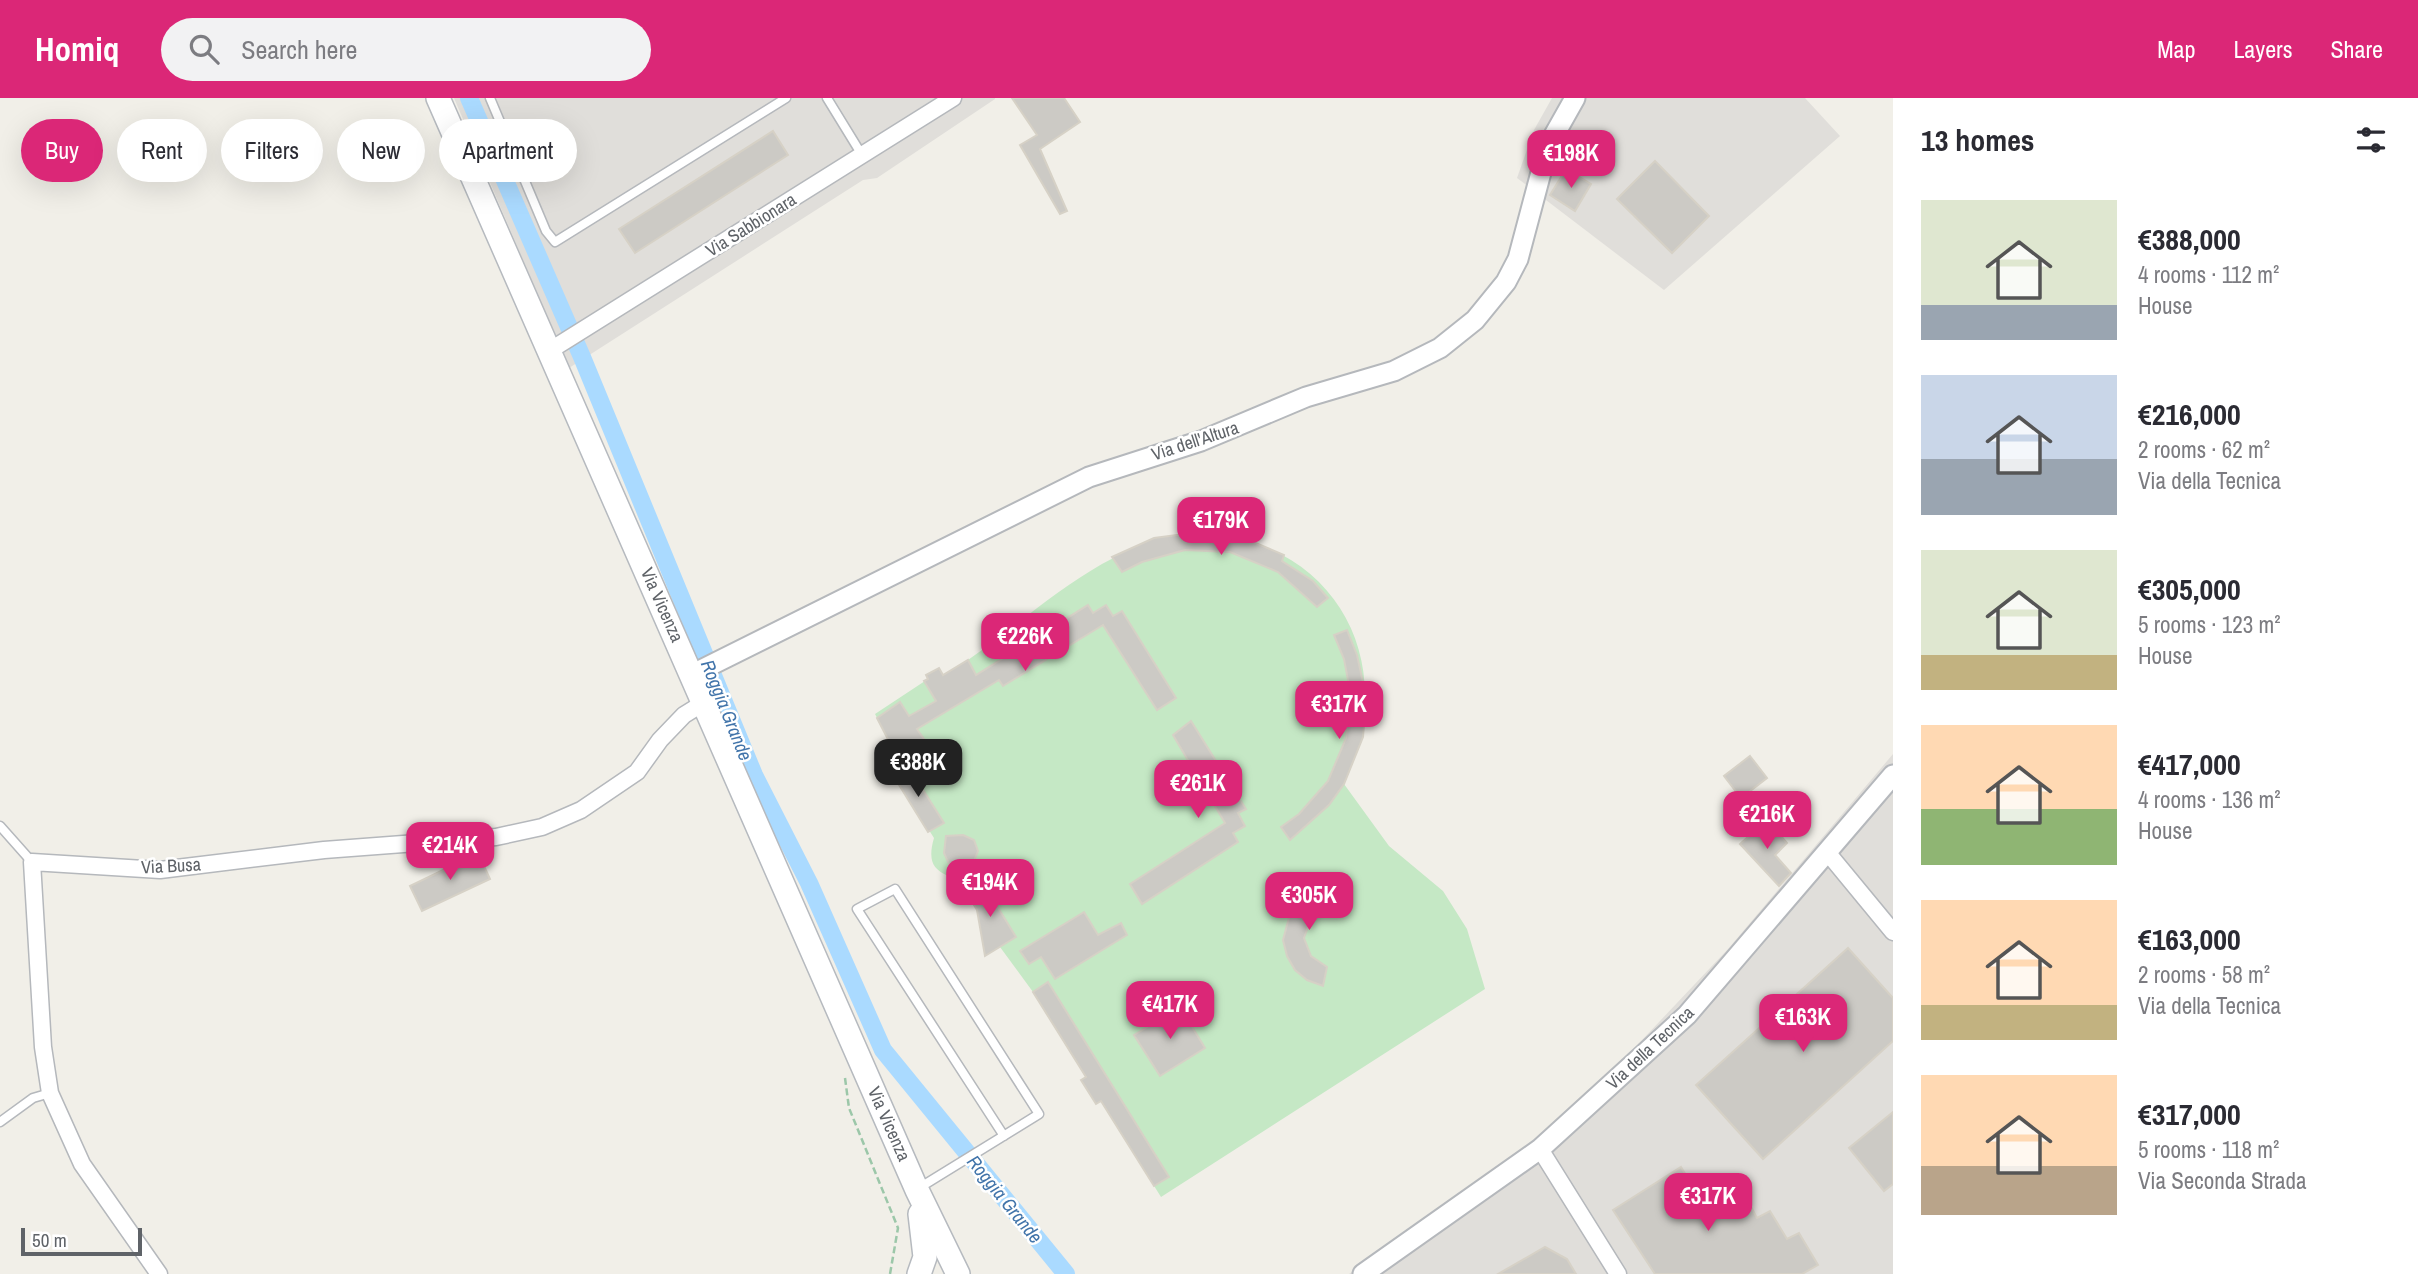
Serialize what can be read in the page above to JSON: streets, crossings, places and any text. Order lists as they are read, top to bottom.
{
  "streets": {
    "main road": ["Via Vicenza"],
    "street": [
      "Via Sabbionara",
      "Via dell'Altura",
      "Via Busa",
      "Via della Tecnica"
    ]
  },
  "crossings": [
    ["Via Sabbionara", "Via Vicenza"],
    ["Via dell'Altura", "Via Vicenza"],
    ["Via Vicenza", "Via Busa"]
  ],
  "water": ["Roggia Grande"],
  "scale_bar": "50 m",
  "page": {
    "header": "Homiq",
    "search": "Search here",
    "nav": ["Map", "Layers", "Share"],
    "heading": "13 homes",
    "chip": [
      "Buy",
      "Rent",
      "Filters",
      "New",
      "Apartment"
    ],
    "price": [
      "€198K",
      "€179K",
      "€226K",
      "€317K",
      "€388K",
      "€261K",
      "€216K",
      "€214K",
      "€194K",
      "€305K",
      "€417K",
      "€163K",
      "€317K"
    ],
    "list": [
      {
        "name": "€388,000",
        "note": "4 rooms · 112 m² · House"
      },
      {
        "name": "€216,000",
        "note": "2 rooms · 62 m² · Via della Tecnica"
      },
      {
        "name": "€305,000",
        "note": "5 rooms · 123 m² · House"
      },
      {
        "name": "€417,000",
        "note": "4 rooms · 136 m² · House"
      },
      {
        "name": "€163,000",
        "note": "2 rooms · 58 m² · Via della Tecnica"
      },
      {
        "name": "€317,000",
        "note": "5 rooms · 118 m² · Via Seconda Strada"
      }
    ],
    "scale": "50 m"
  }
}
